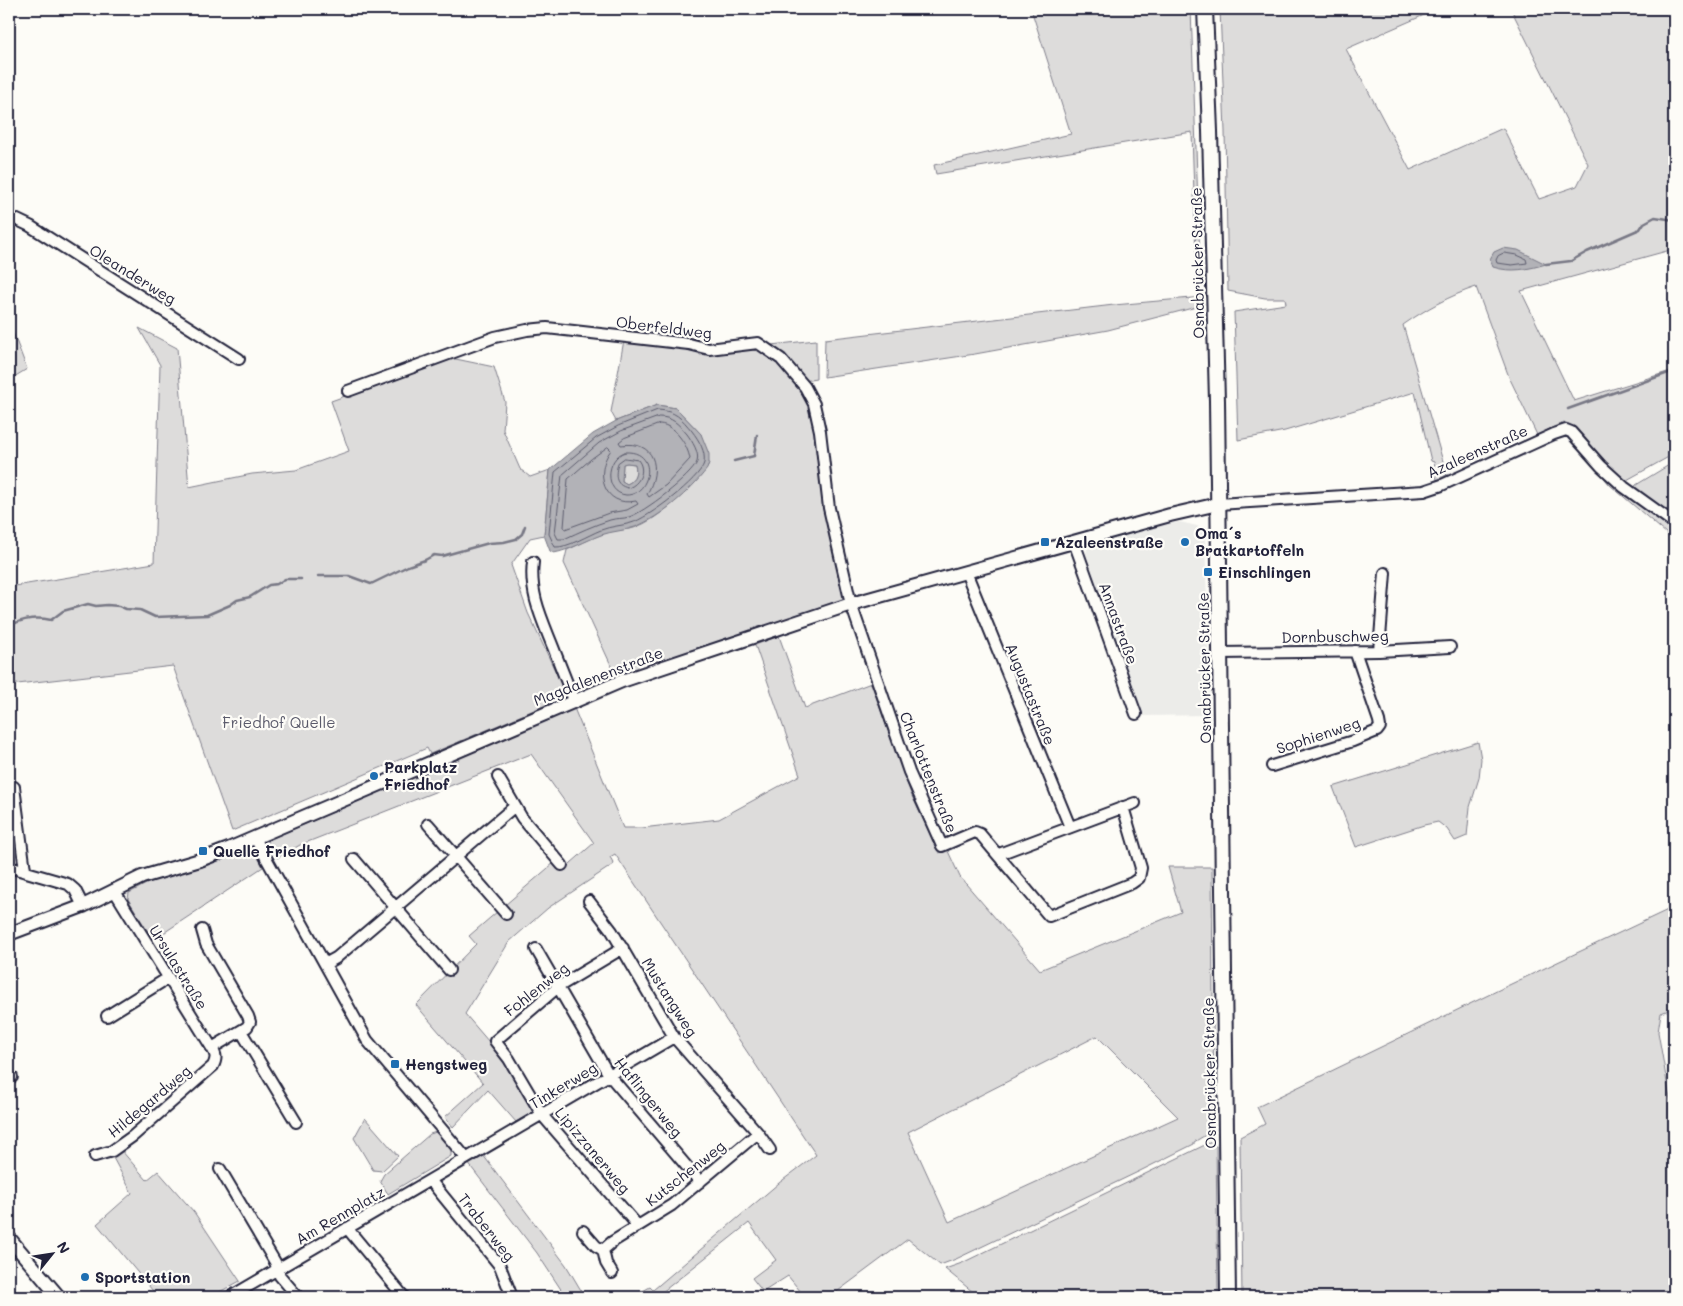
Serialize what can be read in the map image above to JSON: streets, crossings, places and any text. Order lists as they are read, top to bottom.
{
  "streets": {
    "main road": ["Osnabrücker Straße"],
    "street": [
      "Oleanderweg",
      "Oberfeldweg",
      "Azaleenstraße",
      "Annastraße",
      "Dornbuschweg",
      "Magdalenenstraße",
      "Augustastraße",
      "Sophienweg",
      "Charlottenstraße",
      "Ursulastraße",
      "Fohlenweg",
      "Mustangweg",
      "Tinkerweg",
      "Haflingerweg",
      "Hildegardweg",
      "Lipizzanerweg",
      "Kutschenweg",
      "Am Rennplatz",
      "Traberweg"
    ]
  },
  "crossings": [
    ["Osnabrücker Straße", "Azaleenstraße"],
    ["Osnabrücker Straße", "Dornbuschweg"],
    ["Osnabrücker Straße", "Magdalenenstraße"],
    ["Oberfeldweg", "Magdalenenstraße"],
    ["Oberfeldweg", "Charlottenstraße"],
    ["Azaleenstraße", "Magdalenenstraße"],
    ["Annastraße", "Magdalenenstraße"],
    ["Dornbuschweg", "Sophienweg"],
    ["Magdalenenstraße", "Augustastraße"],
    ["Magdalenenstraße", "Charlottenstraße"],
    ["Magdalenenstraße", "Ursulastraße"],
    ["Ursulastraße", "Hildegardweg"],
    ["Fohlenweg", "Mustangweg"],
    ["Fohlenweg", "Haflingerweg"],
    ["Fohlenweg", "Lipizzanerweg"],
    ["Mustangweg", "Tinkerweg"],
    ["Mustangweg", "Kutschenweg"],
    ["Tinkerweg", "Haflingerweg"],
    ["Tinkerweg", "Lipizzanerweg"],
    ["Tinkerweg", "Am Rennplatz"],
    ["Haflingerweg", "Kutschenweg"],
    ["Lipizzanerweg", "Kutschenweg"],
    ["Am Rennplatz", "Traberweg"]
  ],
  "parks": ["Friedhof Quelle"],
  "places": {
    "transit": [
      "Azaleenstraße",
      "Einschlingen",
      "Quelle Friedhof",
      "Hengstweg"
    ],
    "other": ["Oma´s Bratkartoffeln", "Parkplatz Friedhof", "Sportstation"]
  },
  "north": "top right"
}
